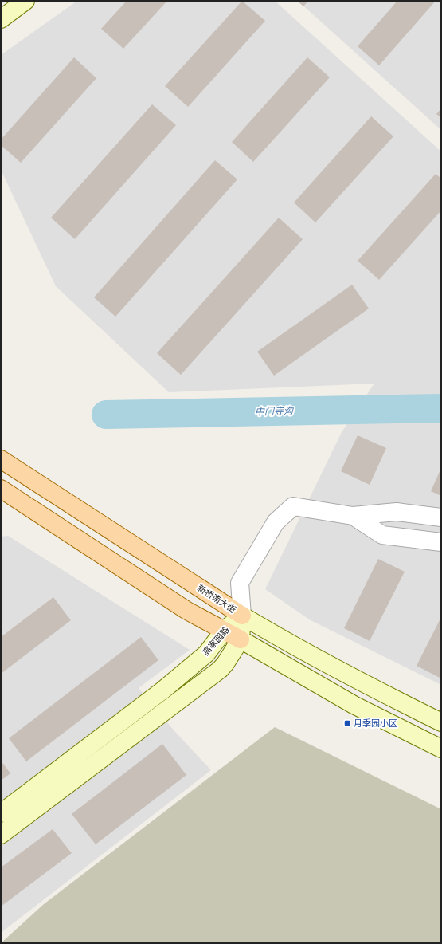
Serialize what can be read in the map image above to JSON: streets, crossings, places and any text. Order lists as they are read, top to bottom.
{
  "streets": {
    "main road": ["新桥南大街", "高家园路"]
  },
  "crossings": [
    ["新桥南大街", "高家园路"]
  ],
  "water": ["中门寺沟"],
  "places": {
    "transit": ["月季园小区"]
  }
}
